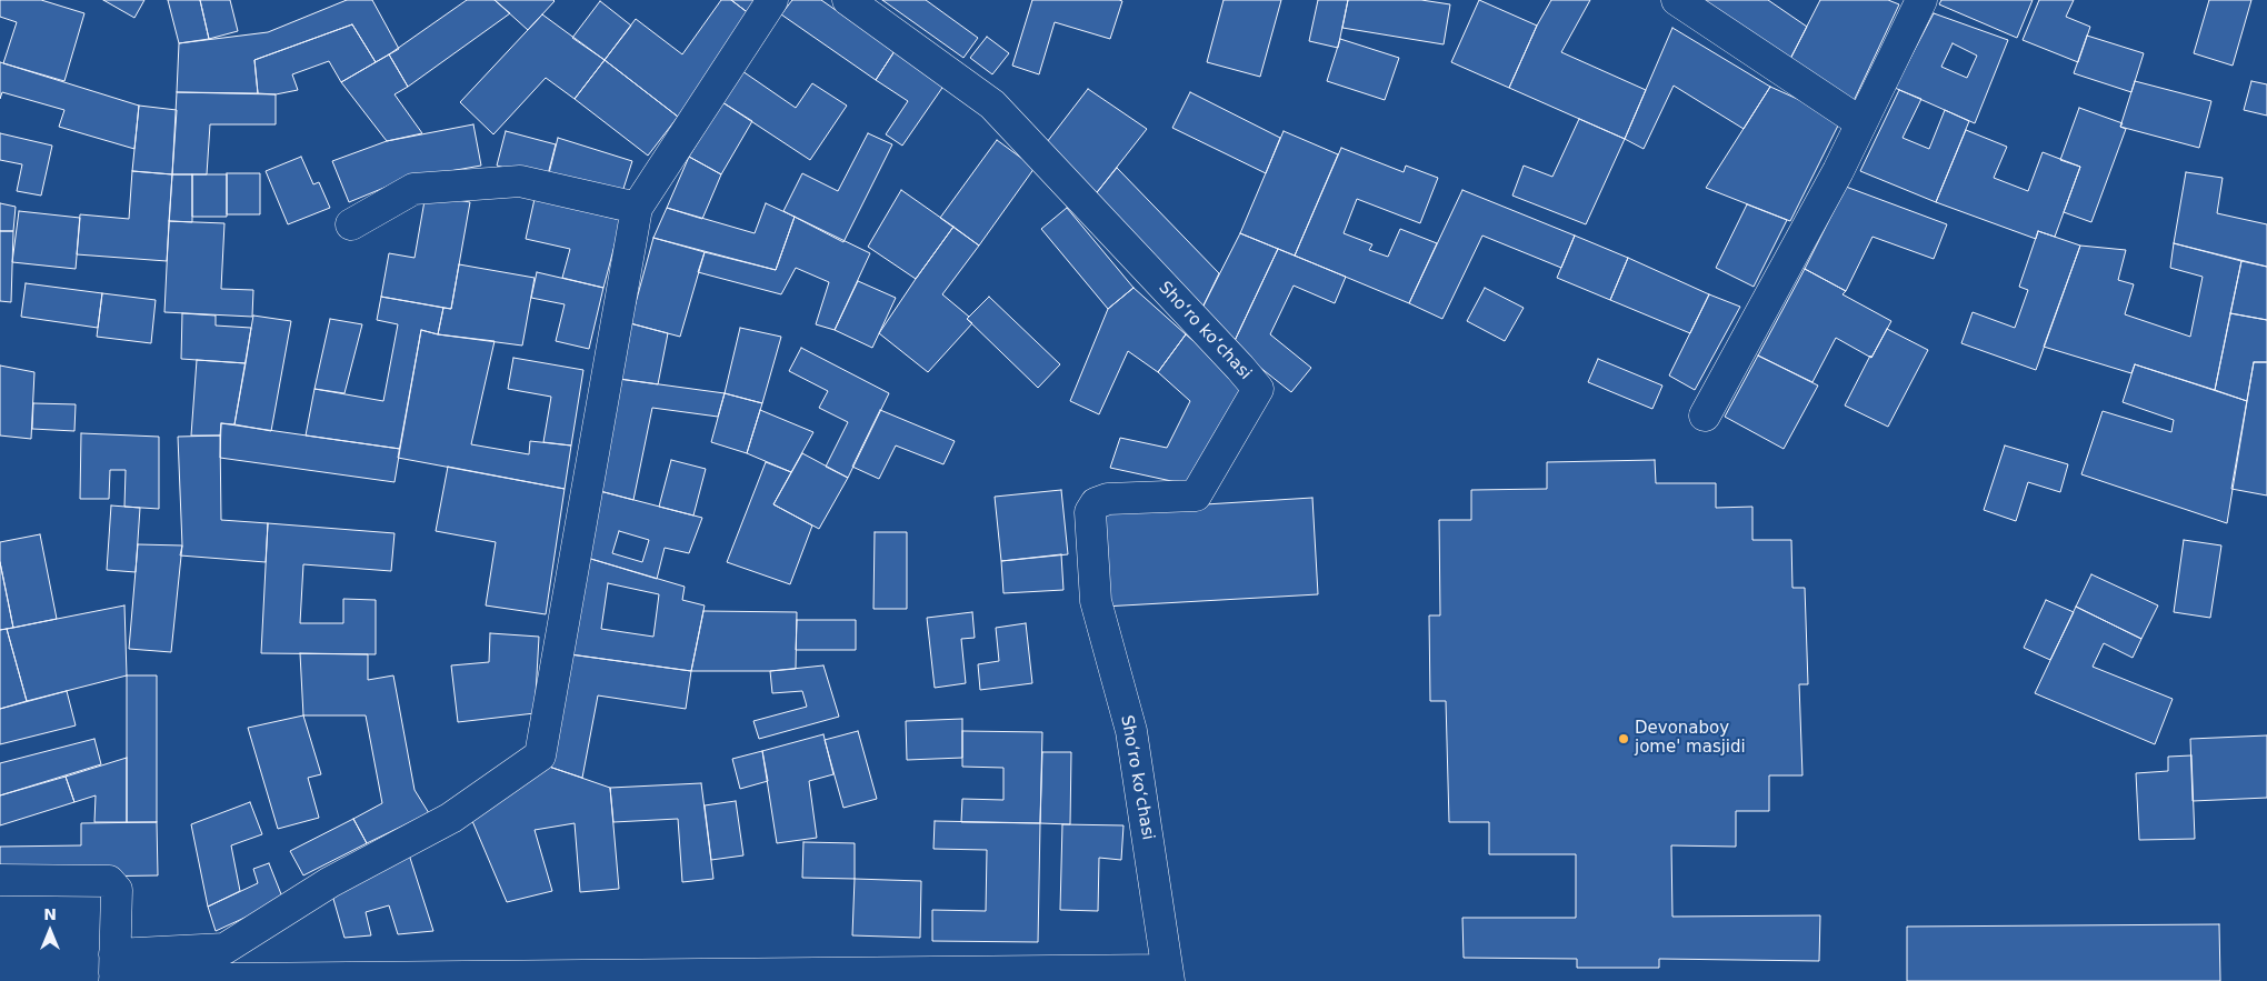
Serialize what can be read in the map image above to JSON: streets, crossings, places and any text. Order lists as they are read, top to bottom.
{
  "streets": {
    "street": ["Shoʻro koʻchasi"]
  },
  "places": ["Devonaboy jome' masjidi"],
  "north": "top"
}
